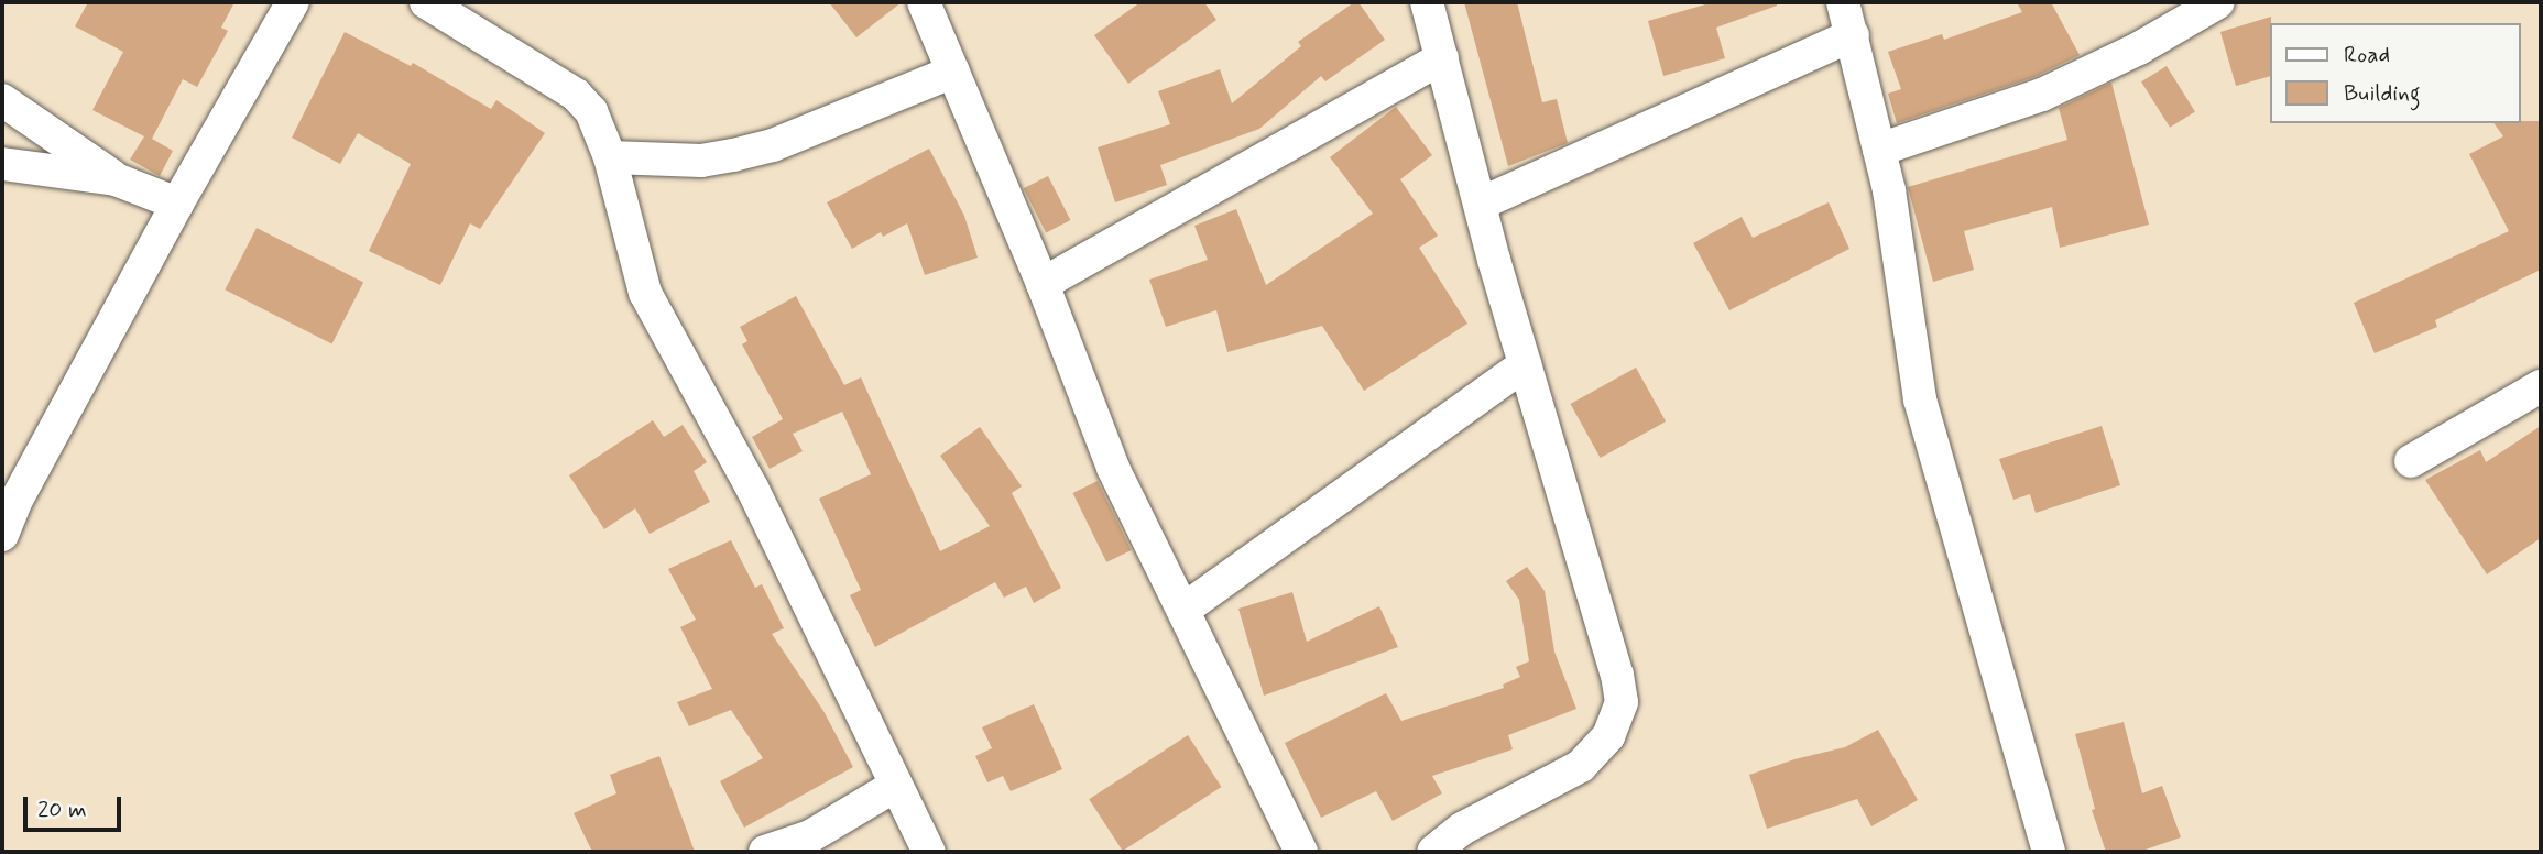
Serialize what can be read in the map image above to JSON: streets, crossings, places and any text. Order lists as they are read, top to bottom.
{
  "legend": ["Road", "Building"],
  "scale_bar": "20 m"
}
